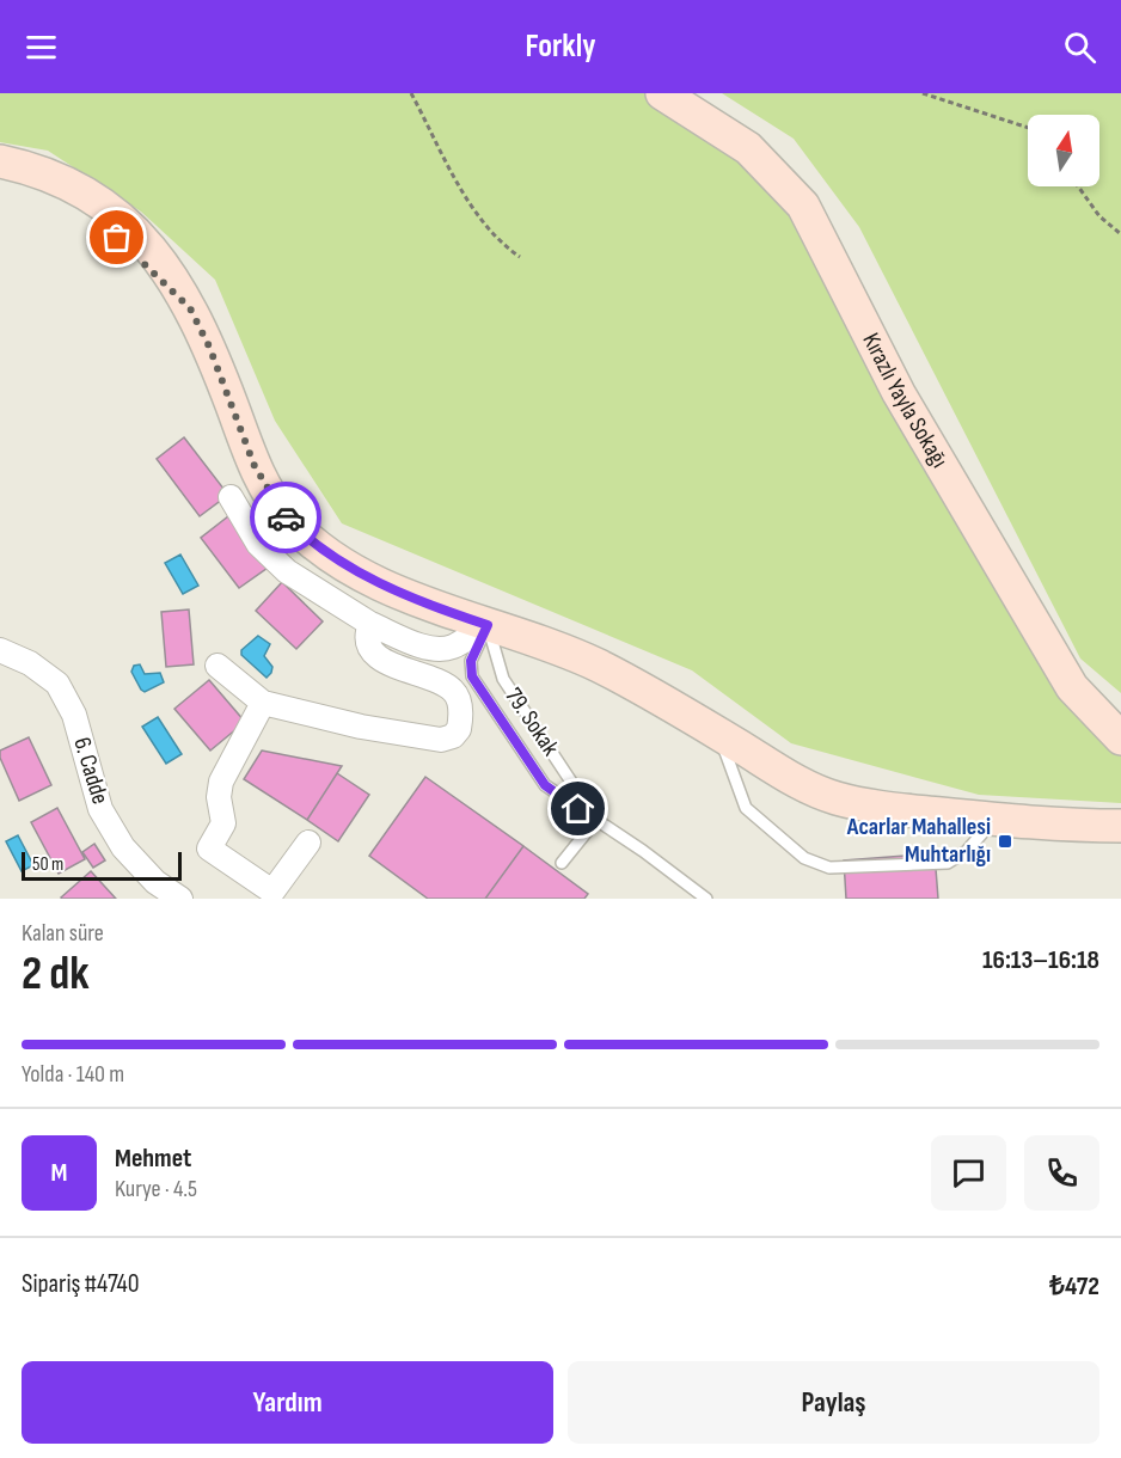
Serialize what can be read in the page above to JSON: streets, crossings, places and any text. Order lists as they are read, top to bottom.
{
  "streets": {
    "street": ["Kırazlı Yayla Sokağı", "6. Cadde"],
    "lane": ["79. Sokak"]
  },
  "places": {
    "transit": ["Acarlar Mahallesi Muhtarlığı"]
  },
  "scale_bar": "50 m",
  "north": "top",
  "page": {
    "header": "Forkly",
    "scale": "50 m",
    "heading": ["2 dk", "Kalan süre", "16:13–16:18"],
    "panel": [
      "Mehmet",
      "Kurye · 4.5",
      "Sipariş #4740",
      "₺472"
    ],
    "bar": "Yolda · 140 m",
    "round": "M",
    "buttons": ["Yardım", "Paylaş"]
  }
}
